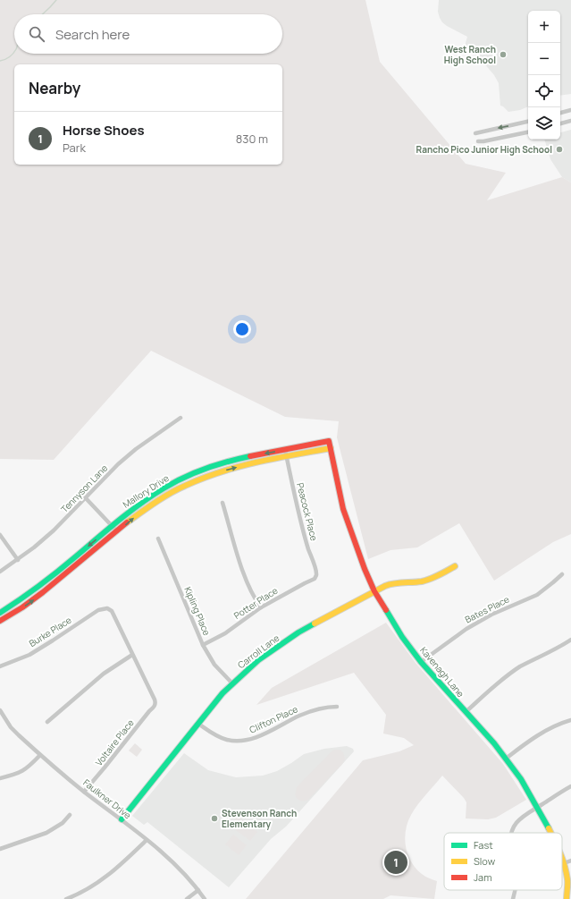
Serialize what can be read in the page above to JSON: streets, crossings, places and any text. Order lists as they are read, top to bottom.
{
  "streets": {
    "main road": ["Mallory Drive", "Carroll Lane", "Kavenagh Lane"],
    "street": [
      "Tennyson Lane",
      "Peacock Place",
      "Potter Place",
      "Bates Place",
      "Kipling Place",
      "Burke Place",
      "Clifton Place",
      "Voltaire Place",
      "Faulkner Drive"
    ]
  },
  "crossings": [
    ["Mallory Drive", "Peacock Place"],
    ["Mallory Drive", "Kavenagh Lane"],
    ["Peacock Place", "Potter Place"],
    ["Potter Place", "Kipling Place"],
    ["Bates Place", "Kavenagh Lane"],
    ["Kipling Place", "Carroll Lane"],
    ["Burke Place", "Voltaire Place"],
    ["Carroll Lane", "Kavenagh Lane"],
    ["Carroll Lane", "Clifton Place"],
    ["Carroll Lane", "Faulkner Drive"],
    ["Voltaire Place", "Faulkner Drive"]
  ],
  "places": ["West Ranch High School", "Rancho Pico Junior High School", "Stevenson Ranch Elementary"],
  "legend": ["Fast", "Slow", "Jam"],
  "page": {
    "map_buttons": ["+", "−"],
    "search": "Search here",
    "heading": "Nearby",
    "list": [
      {
        "mark": "1",
        "name": "Horse Shoes",
        "note": "Park",
        "value": "830 m"
      }
    ],
    "pins": "1"
  }
}
